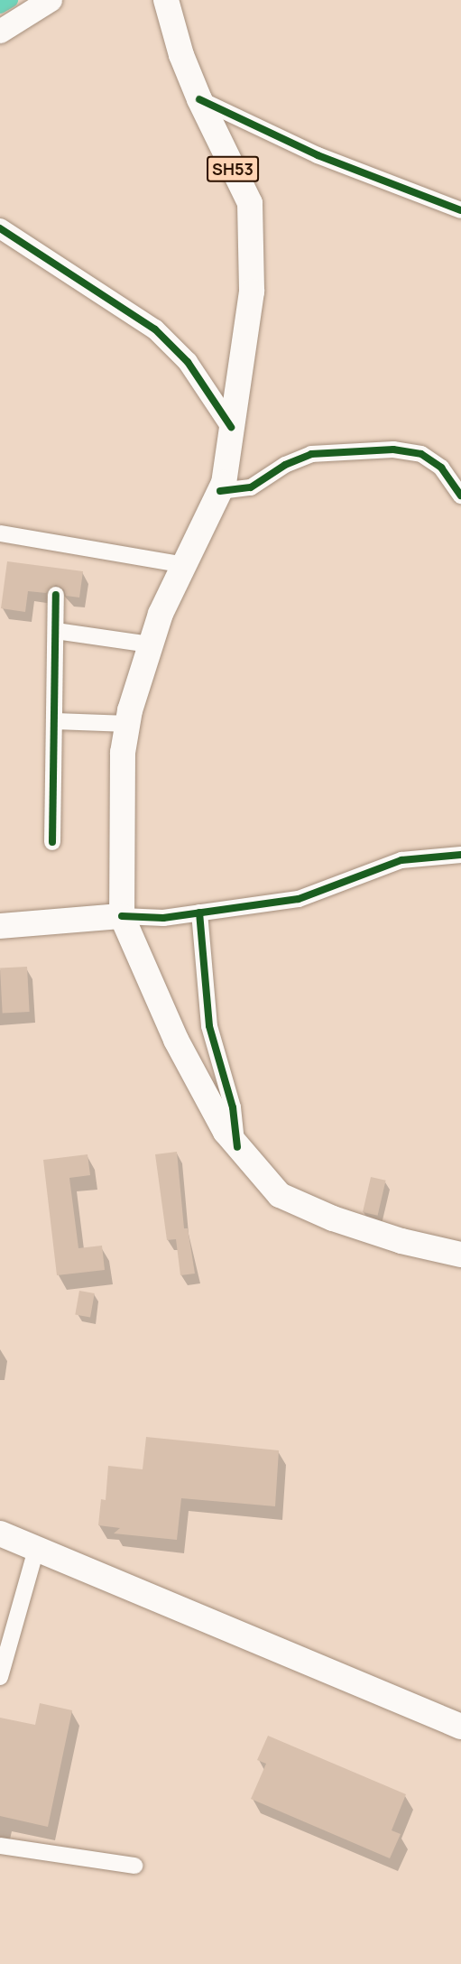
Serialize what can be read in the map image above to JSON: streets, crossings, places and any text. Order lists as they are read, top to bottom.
{
  "streets": {
    "main road": ["SH53"]
  }
}
